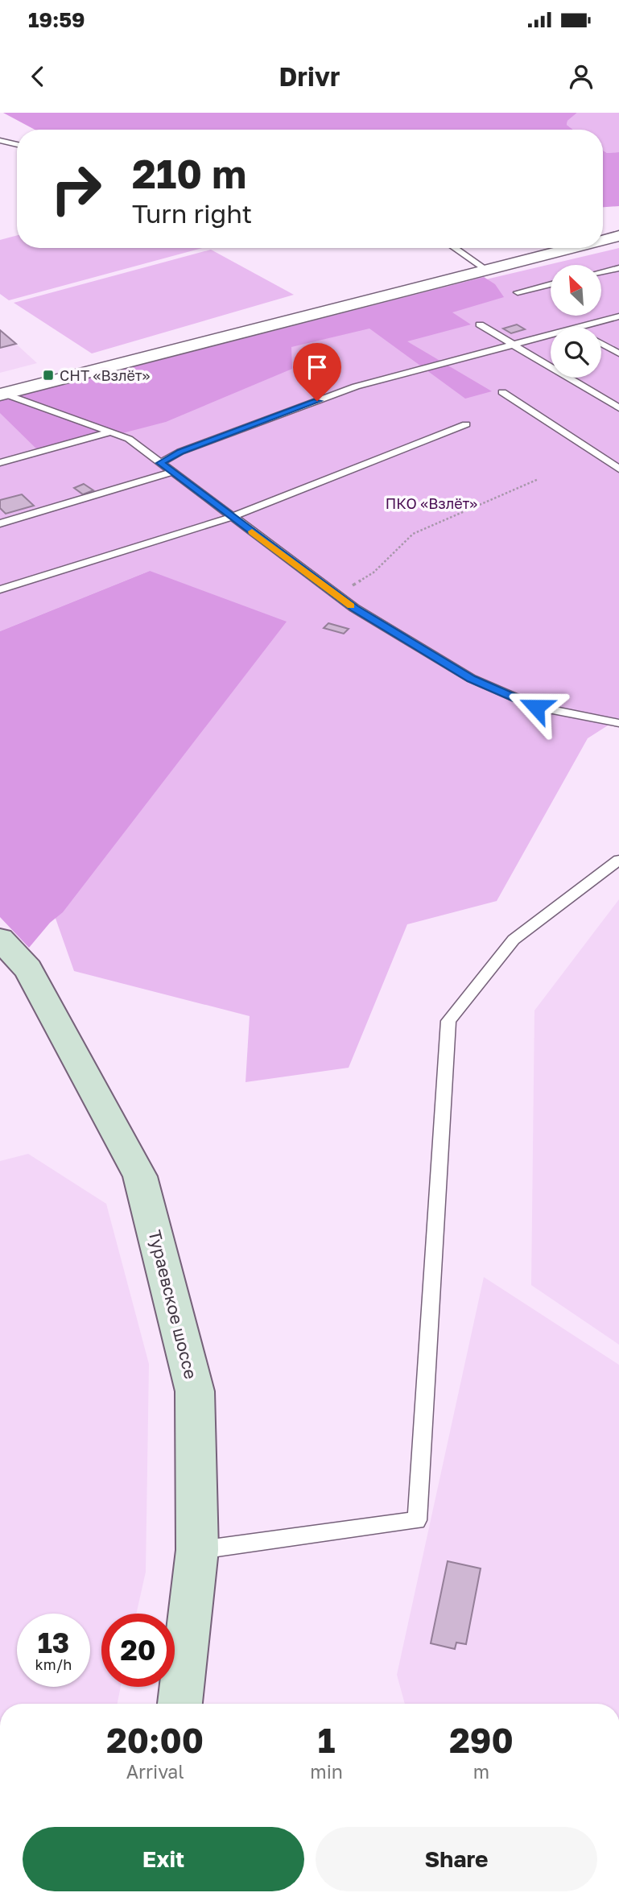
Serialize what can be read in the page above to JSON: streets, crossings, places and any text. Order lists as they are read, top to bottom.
{
  "streets": {
    "main road": ["Тураевское шоссе"]
  },
  "parks": ["ПКО «Взлёт»"],
  "places": {
    "transit": ["СНТ «Взлёт»"]
  },
  "north": "top left",
  "page": {
    "status": "19:59",
    "header": "Drivr",
    "turn": ["210 m", "Turn right"],
    "speed": "13 km/h",
    "limit": "20",
    "eta": [
      "20:00",
      "Arrival",
      "1",
      "min",
      "290",
      "m"
    ],
    "buttons": ["Exit", "Share"]
  }
}
